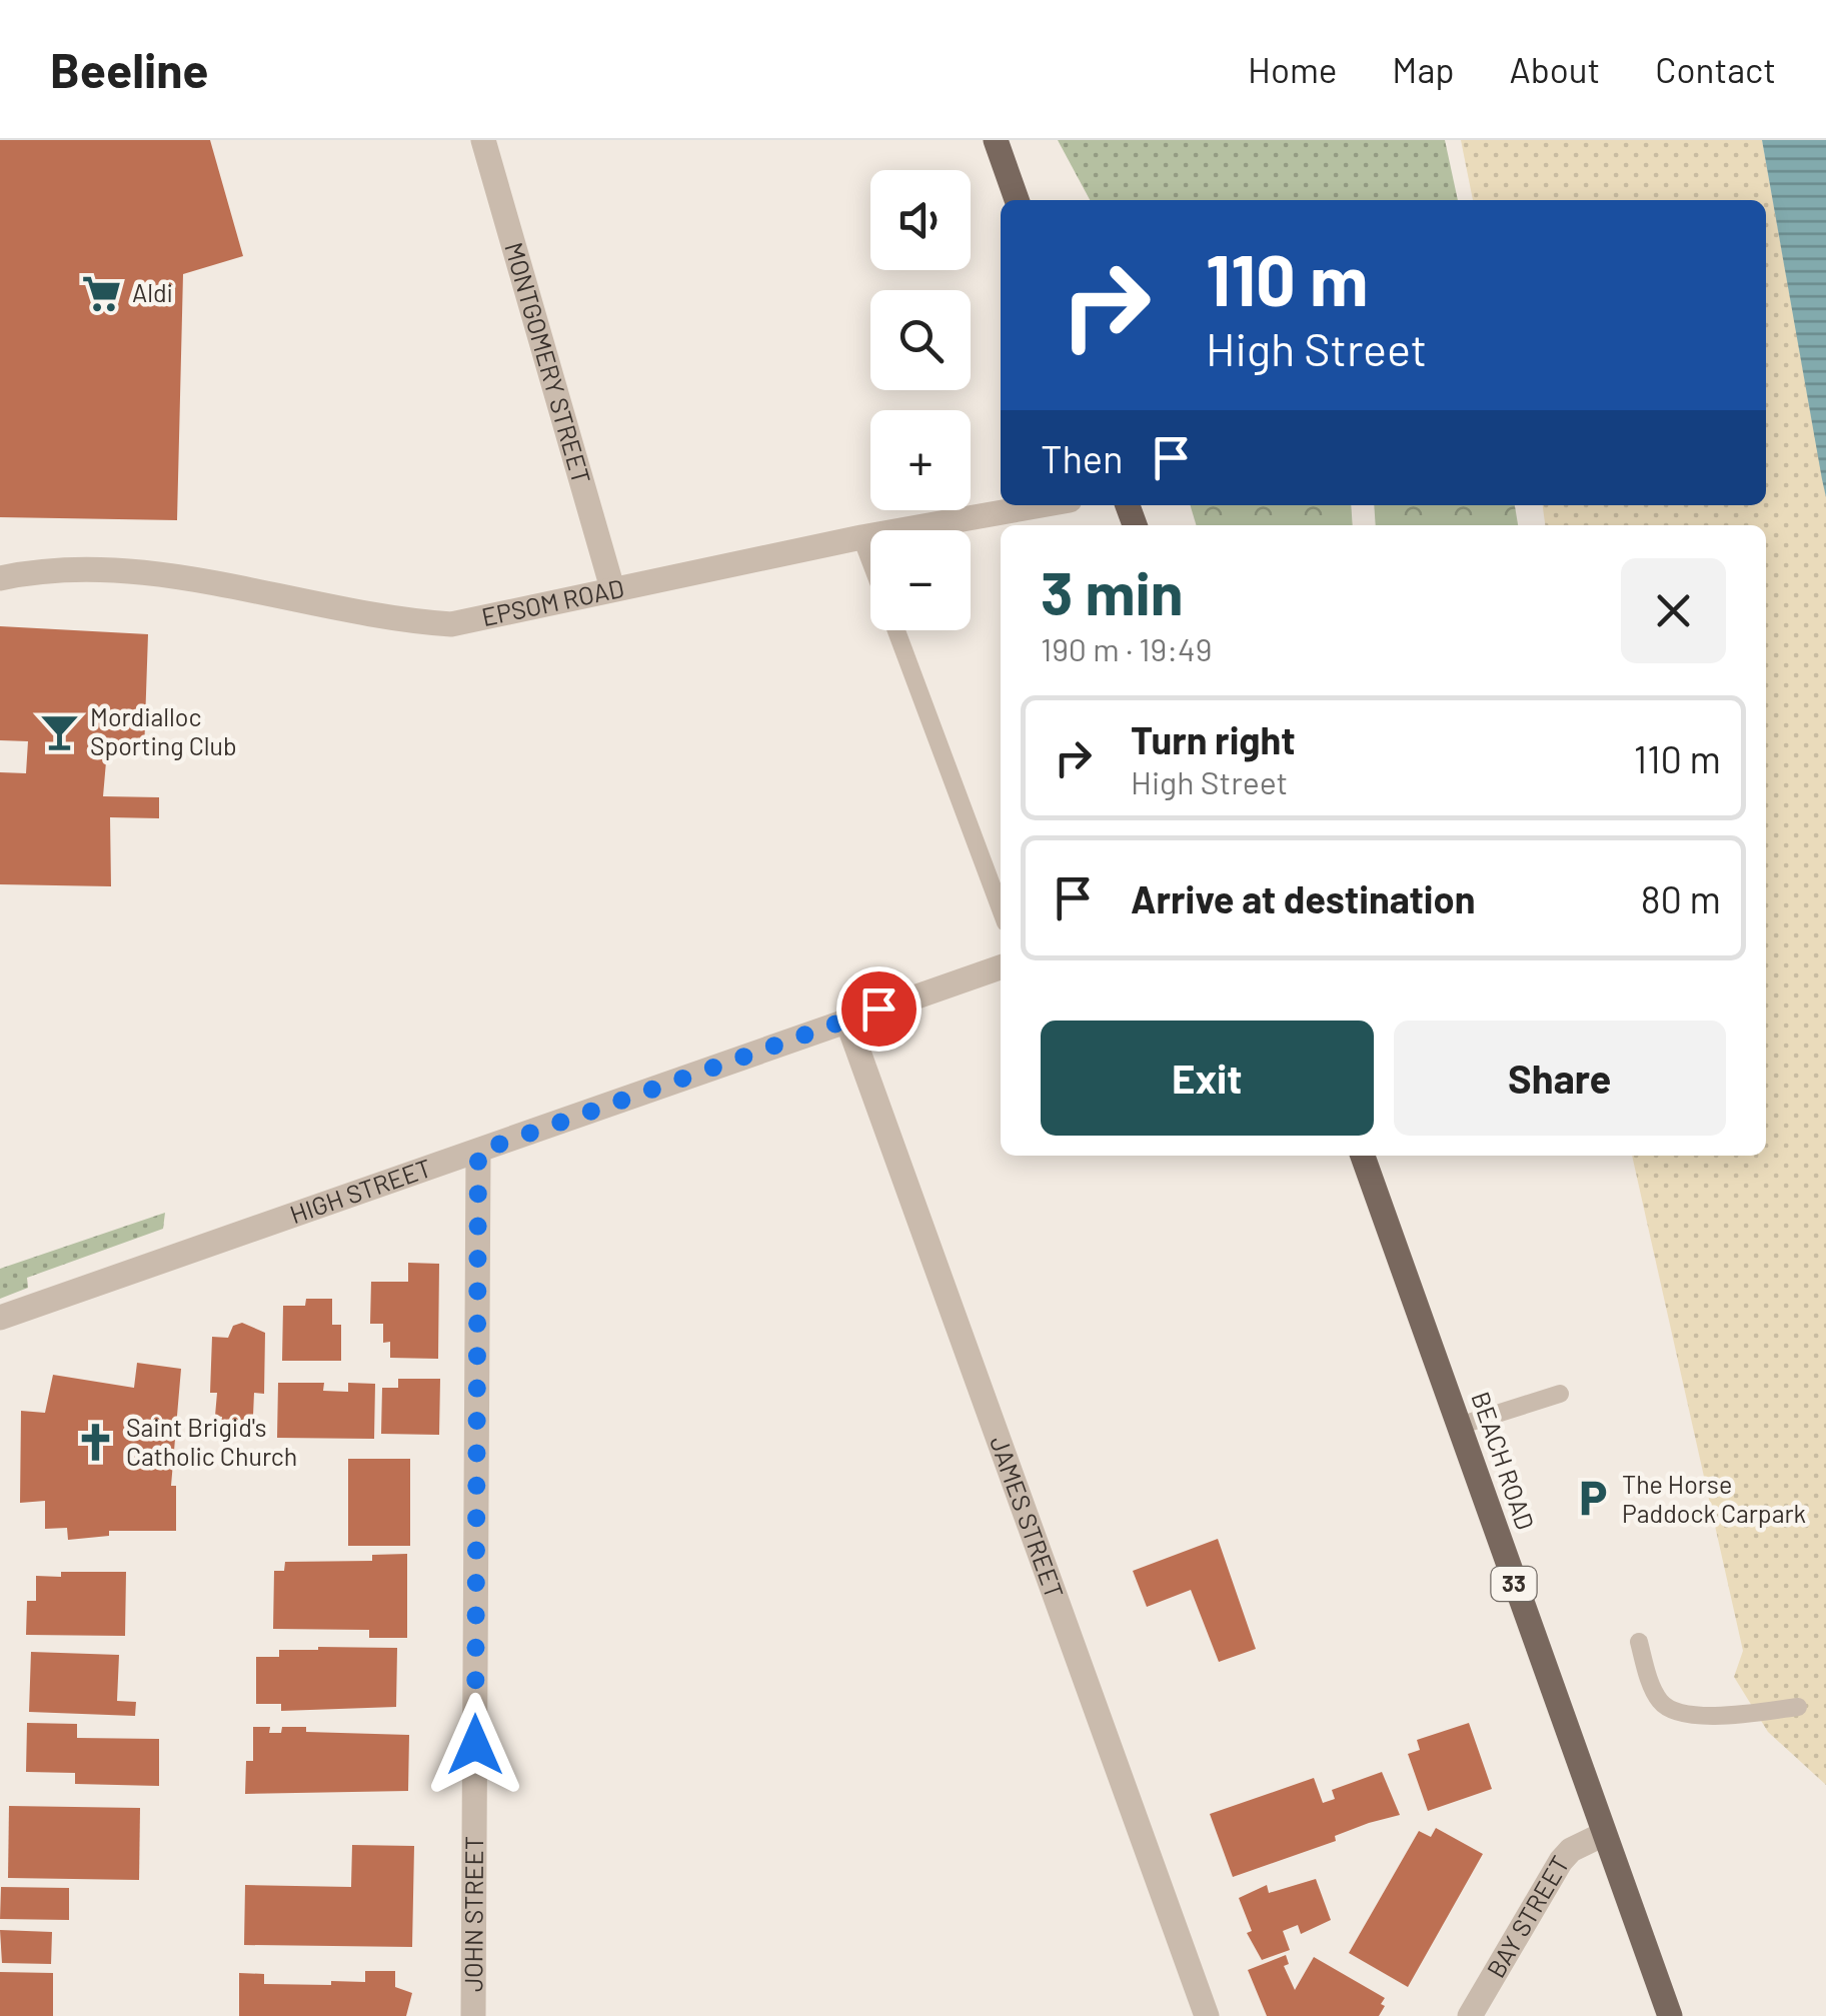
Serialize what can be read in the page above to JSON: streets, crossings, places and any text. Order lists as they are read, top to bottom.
{
  "streets": {
    "main road": ["BEACH ROAD", "33"],
    "street": [
      "MONTGOMERY STREET",
      "EPSOM ROAD",
      "HIGH STREET",
      "JAMES STREET",
      "JOHN STREET",
      "BAY STREET"
    ]
  },
  "crossings": [
    ["MONTGOMERY STREET", "EPSOM ROAD"],
    ["HIGH STREET", "JAMES STREET"],
    ["HIGH STREET", "JOHN STREET"],
    ["BEACH ROAD", "BAY STREET"]
  ],
  "places": {
    "supermarket": ["Aldi"],
    "bar": ["Mordialloc Sporting Club"],
    "church": ["Saint Brigid's Catholic Church"],
    "parking": ["The Horse Paddock Carpark"]
  },
  "page": {
    "header": "Beeline",
    "nav": [
      "Home",
      "Map",
      "About",
      "Contact"
    ],
    "map_buttons": ["+", "−"],
    "turn": ["110 m", "High Street"],
    "then": "Then",
    "heading": ["3 min", "190 m · 19:49"],
    "list": [
      {
        "name": "Turn right",
        "note": "High Street",
        "value": "110 m"
      },
      {
        "name": "Arrive at destination",
        "value": "80 m"
      }
    ],
    "buttons": ["Exit", "Share"]
  }
}
